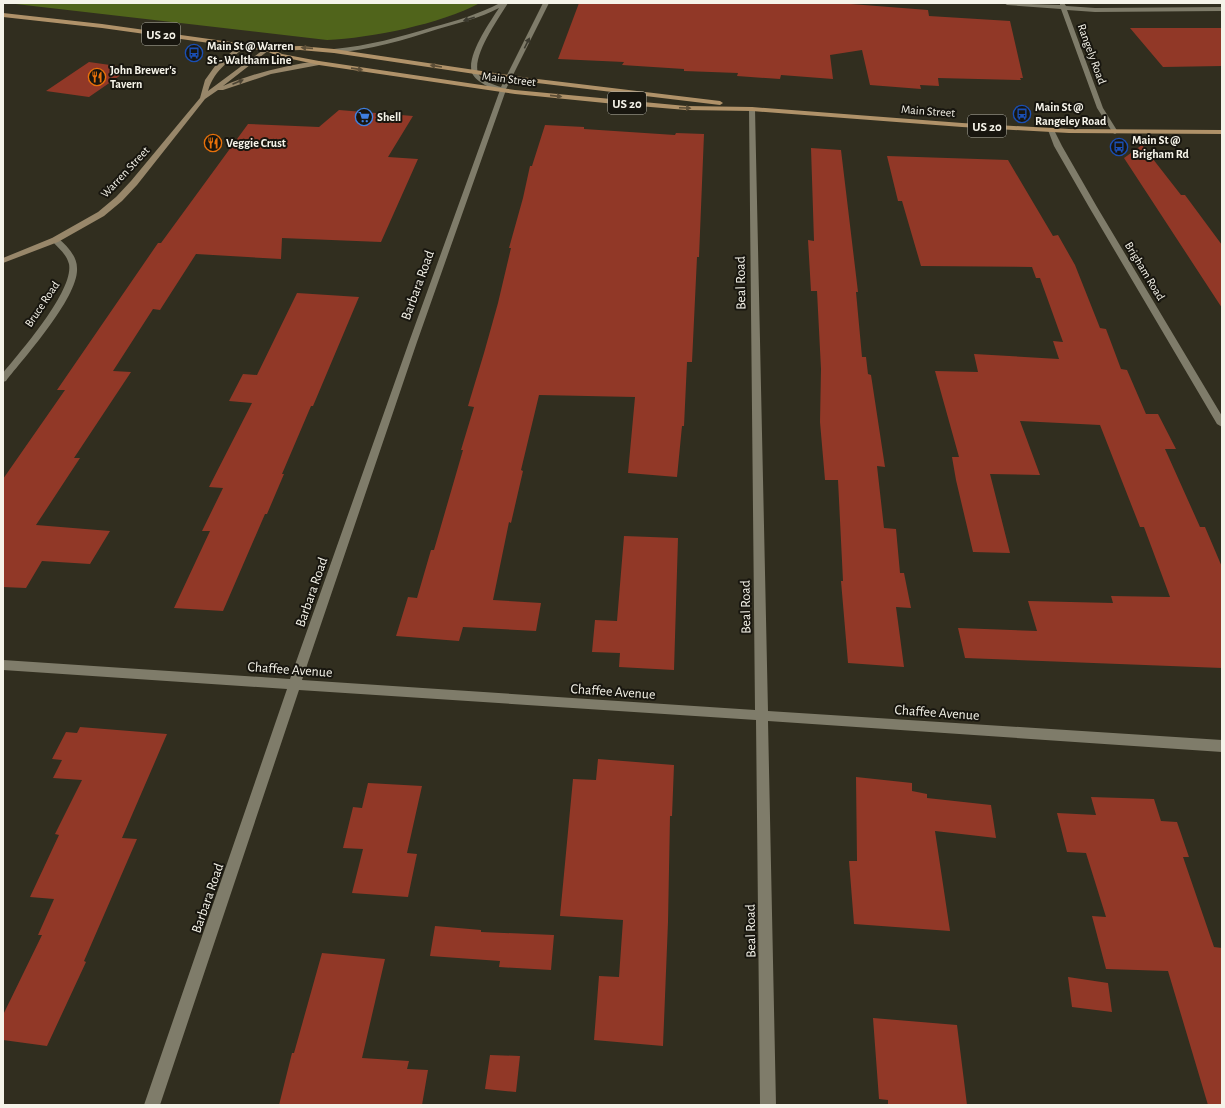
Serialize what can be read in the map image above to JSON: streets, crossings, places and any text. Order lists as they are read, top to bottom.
{
  "streets": {
    "main road": ["US 20", "Main Street", "Warren Street"],
    "street": [
      "Rangely Road",
      "Brigham Road",
      "Beal Road",
      "Barbara Road",
      "Bruce Road",
      "Chaffee Avenue"
    ]
  },
  "crossings": [
    ["Rangely Road", "Main Street"],
    ["Main Street", "Warren Street"],
    ["Main Street", "Brigham Road"],
    ["Main Street", "Beal Road"],
    ["Main Street", "Barbara Road"],
    ["Warren Street", "Bruce Road"],
    ["Beal Road", "Chaffee Avenue"],
    ["Barbara Road", "Chaffee Avenue"]
  ],
  "places": {
    "bus stop": ["Main St @ Warren St - Waltham Line", "Main St @ Rangeley Road", "Main St @ Brigham Rd"],
    "restaurant": ["John Brewer's Tavern", "Veggie Crust"],
    "supermarket": ["Shell"]
  }
}
